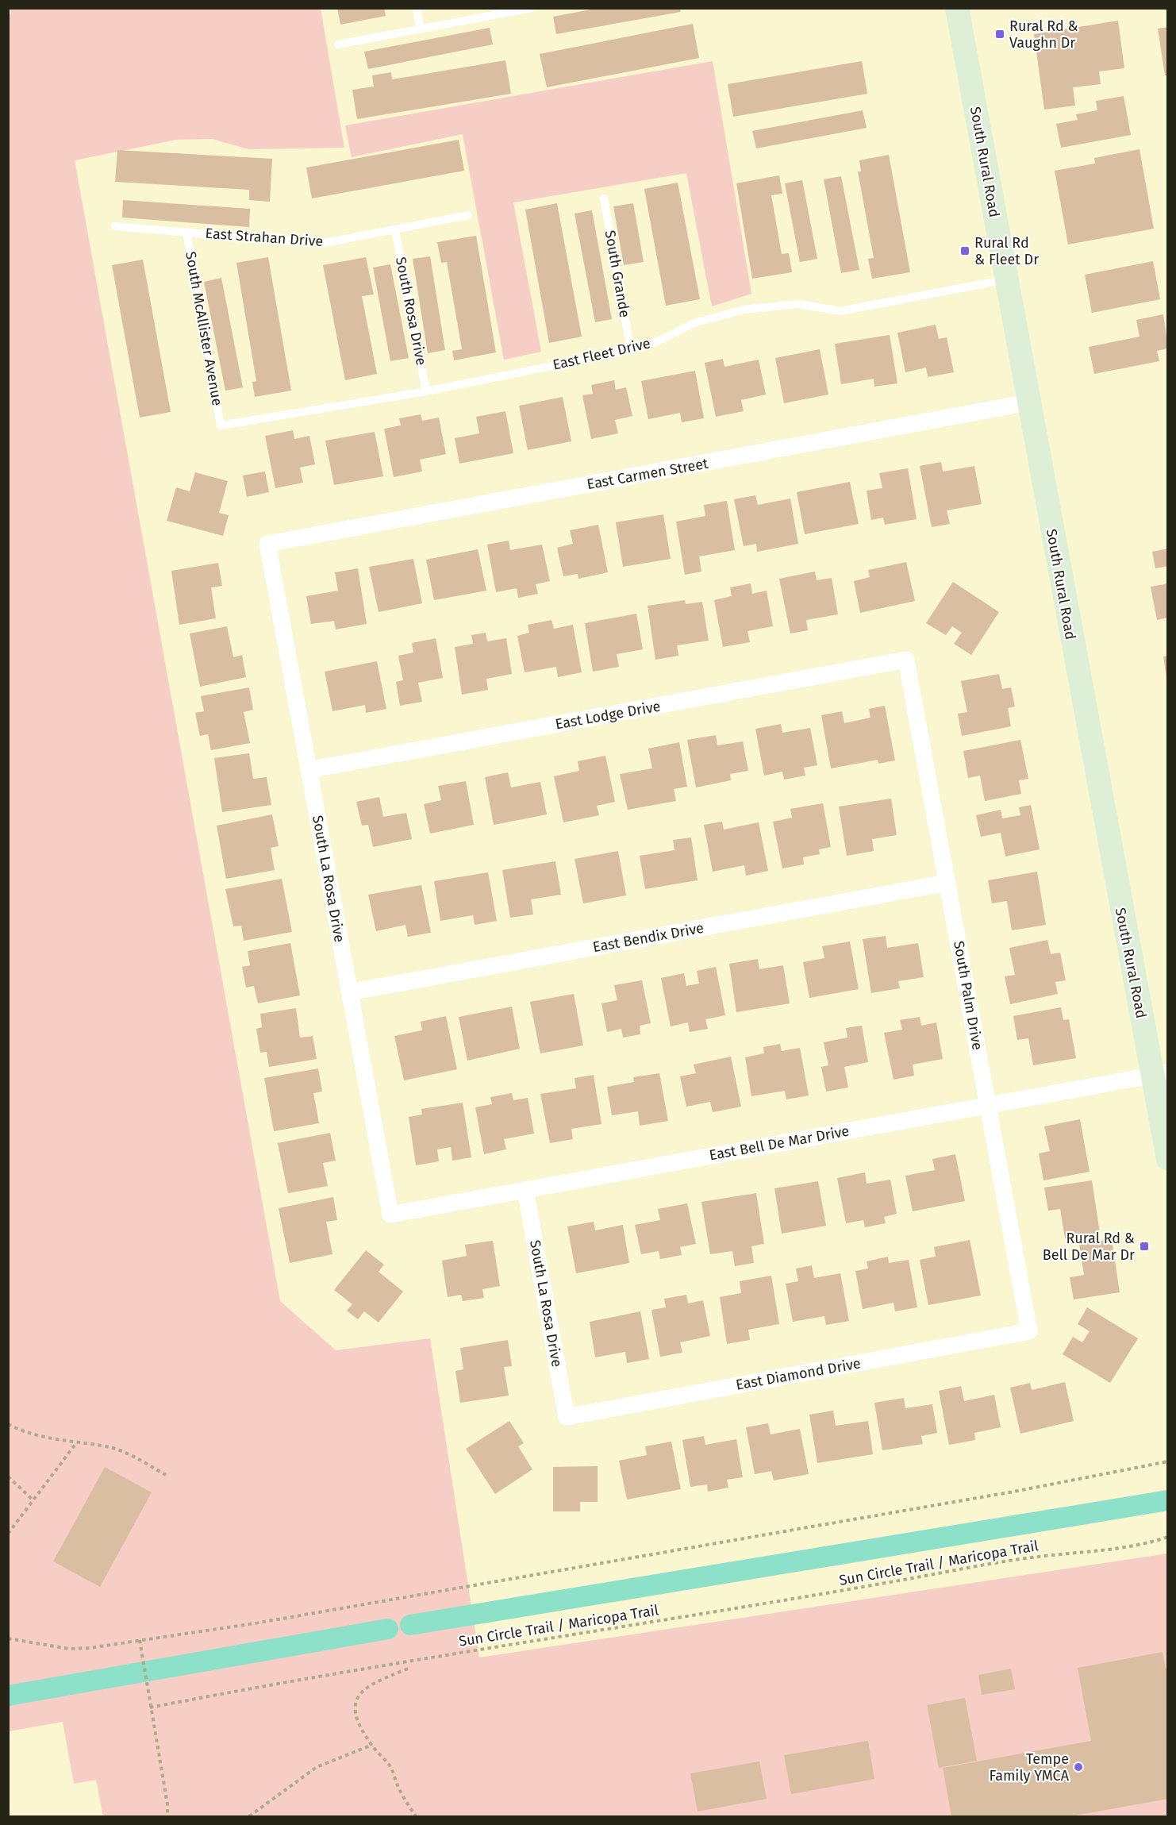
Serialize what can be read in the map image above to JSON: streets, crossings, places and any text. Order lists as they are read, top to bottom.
{
  "streets": {
    "main road": ["South Rural Road"],
    "street": [
      "East Carmen Street",
      "East Lodge Drive",
      "South La Rosa Drive",
      "East Bendix Drive",
      "South Palm Drive",
      "East Bell De Mar Drive",
      "East Diamond Drive"
    ],
    "lane": [
      "East Strahan Drive",
      "South Grande",
      "South Rosa Drive",
      "South McAllister Avenue",
      "East Fleet Drive"
    ],
    "path": ["Sun Circle Trail / Maricopa Trail"]
  },
  "crossings": [
    ["South Rural Road", "East Fleet Drive"],
    ["South Rural Road", "East Carmen Street"],
    ["South Rural Road", "East Bell De Mar Drive"],
    ["East Strahan Drive", "South Rosa Drive"],
    ["East Strahan Drive", "South McAllister Avenue"],
    ["South Grande", "East Fleet Drive"],
    ["South Rosa Drive", "East Fleet Drive"],
    ["South McAllister Avenue", "East Fleet Drive"],
    ["East Carmen Street", "South La Rosa Drive"],
    ["East Lodge Drive", "South La Rosa Drive"],
    ["East Lodge Drive", "South Palm Drive"],
    ["South La Rosa Drive", "East Bendix Drive"],
    ["South La Rosa Drive", "East Bell De Mar Drive"],
    ["South La Rosa Drive", "East Diamond Drive"],
    ["East Bendix Drive", "South Palm Drive"],
    ["South Palm Drive", "East Bell De Mar Drive"],
    ["South Palm Drive", "East Diamond Drive"]
  ],
  "places": {
    "transit": ["Rural Rd & Vaughn Dr", "Rural Rd & Fleet Dr", "Rural Rd & Bell De Mar Dr"],
    "other": ["Tempe Family YMCA"]
  }
}
